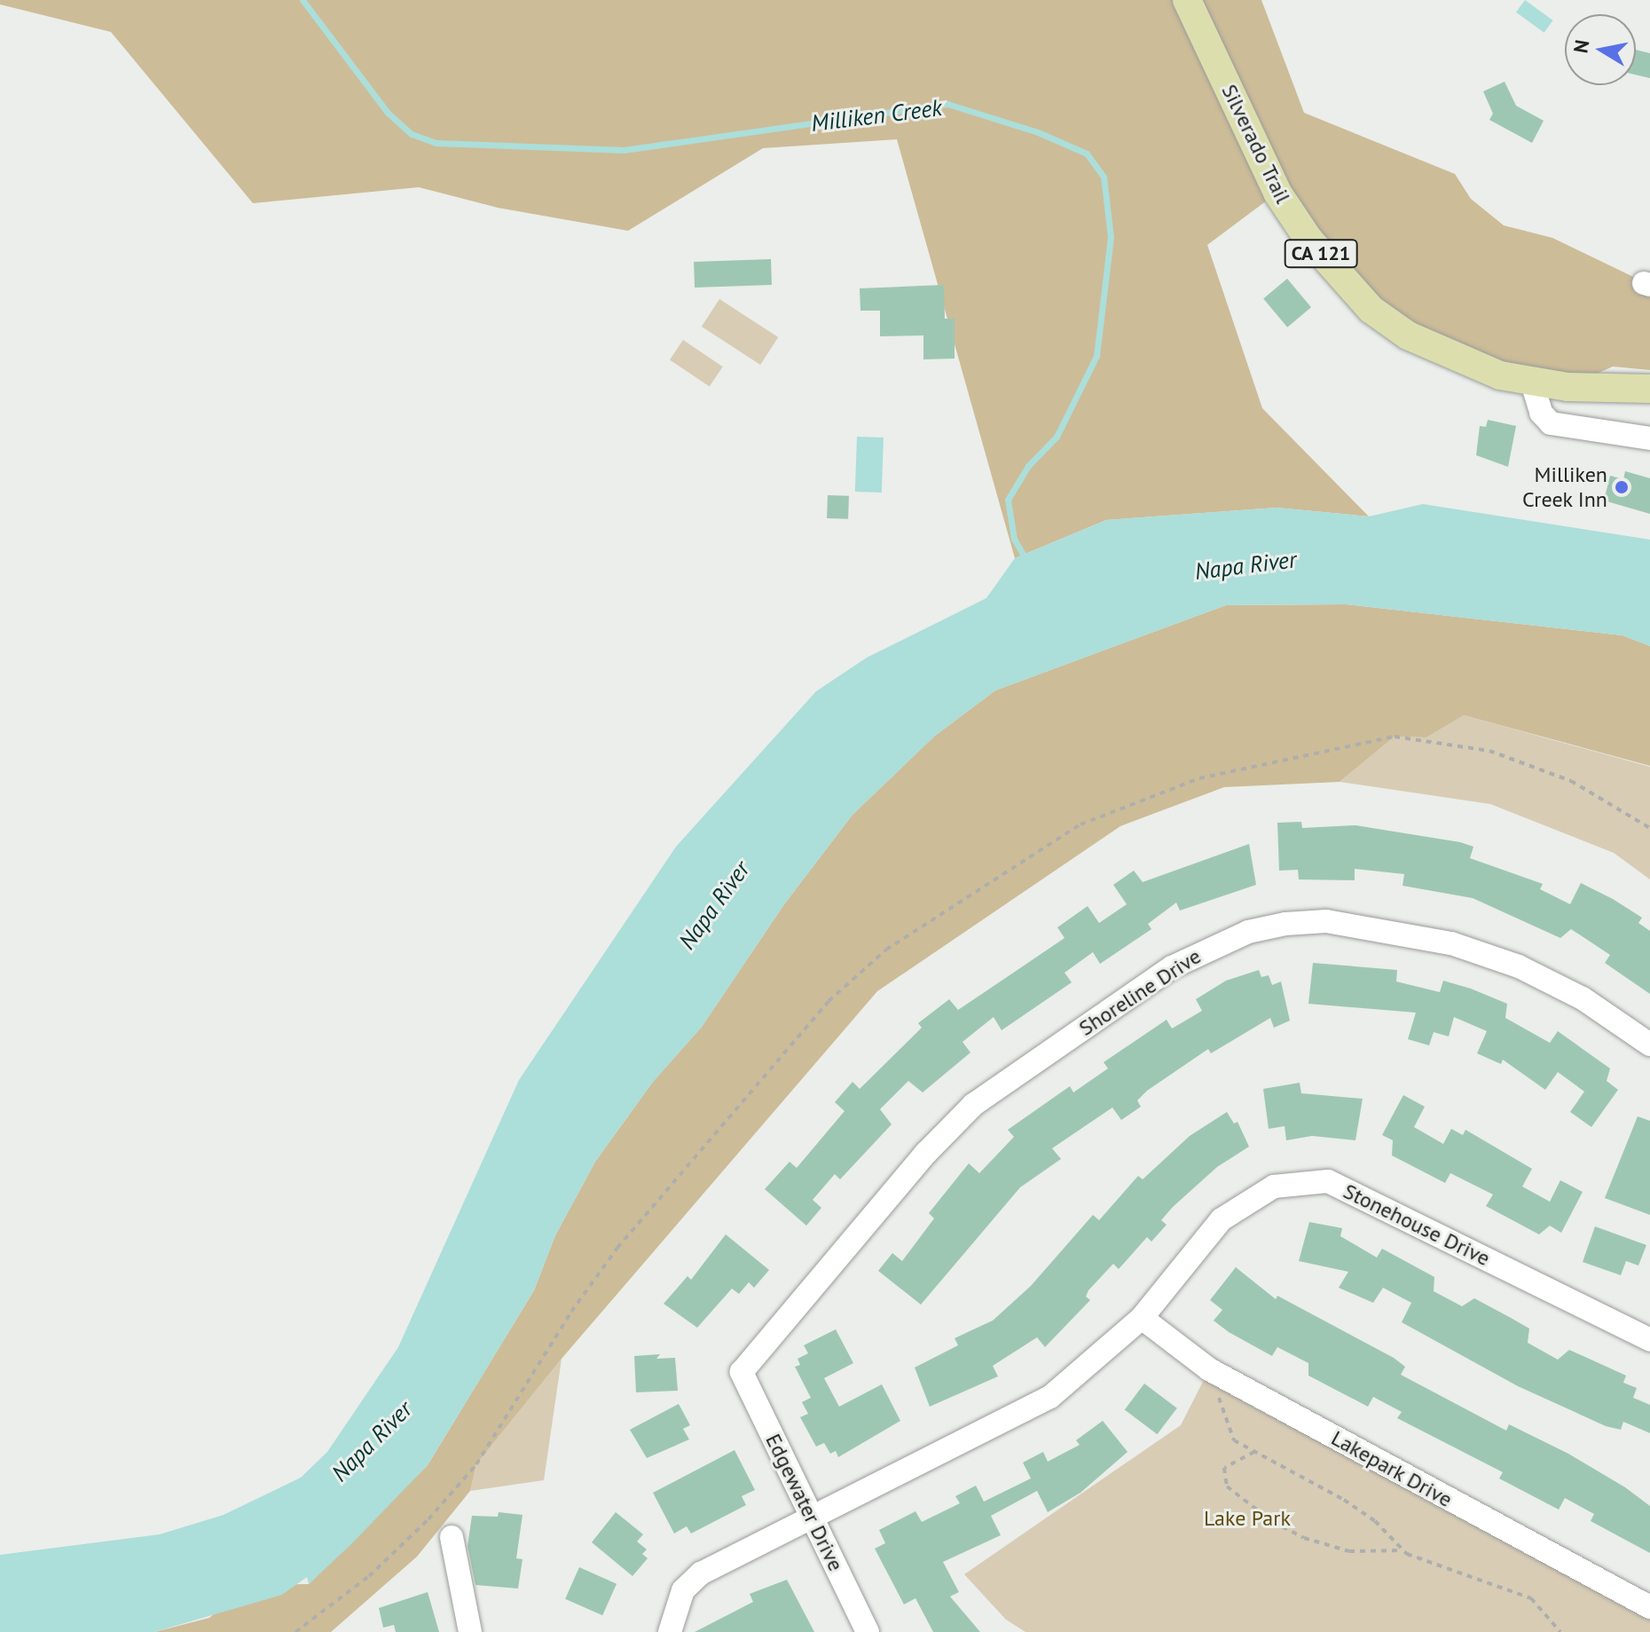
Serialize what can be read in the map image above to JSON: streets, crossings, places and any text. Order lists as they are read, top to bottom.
{
  "streets": {
    "main road": ["Silverado Trail", "CA 121"],
    "street": [
      "Shoreline Drive",
      "Stonehouse Drive",
      "Lakepark Drive",
      "Edgewater Drive"
    ]
  },
  "crossings": [
    ["Shoreline Drive", "Edgewater Drive"],
    ["Stonehouse Drive", "Lakepark Drive"],
    ["Stonehouse Drive", "Edgewater Drive"]
  ],
  "water": ["Milliken Creek", "Napa River"],
  "parks": ["Lake Park"],
  "places": ["Milliken Creek Inn"],
  "north": "left"
}
